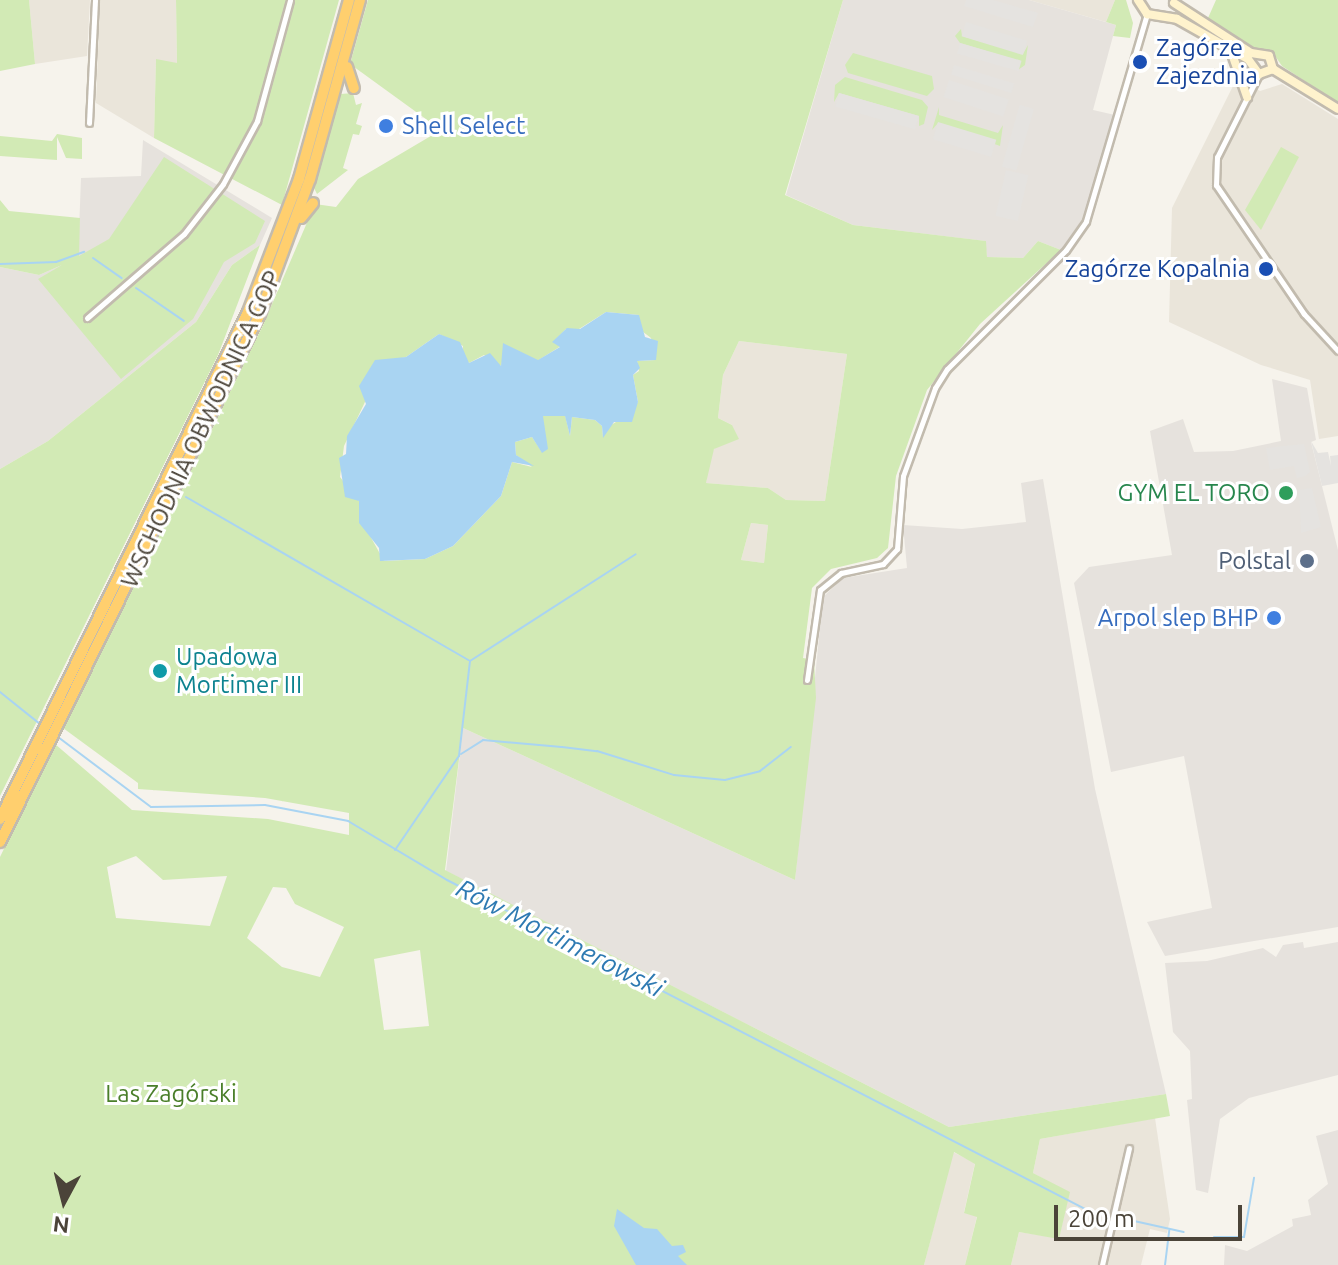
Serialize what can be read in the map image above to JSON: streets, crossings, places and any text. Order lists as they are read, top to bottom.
{
  "streets": {
    "highway": ["WSCHODNIA OBWODNICA GOP"]
  },
  "water": ["Rów Mortimerowski"],
  "parks": ["Las Zagórski"],
  "places": [
    "Zagórze Zajezdnia",
    "Shell Select",
    "Zagórze Kopalnia",
    "GYM EL TORO",
    "Polstal",
    "Arpol slep BHP",
    "Upadowa Mortimer III"
  ],
  "scale_bar": "200 m",
  "north": "bottom"
}
